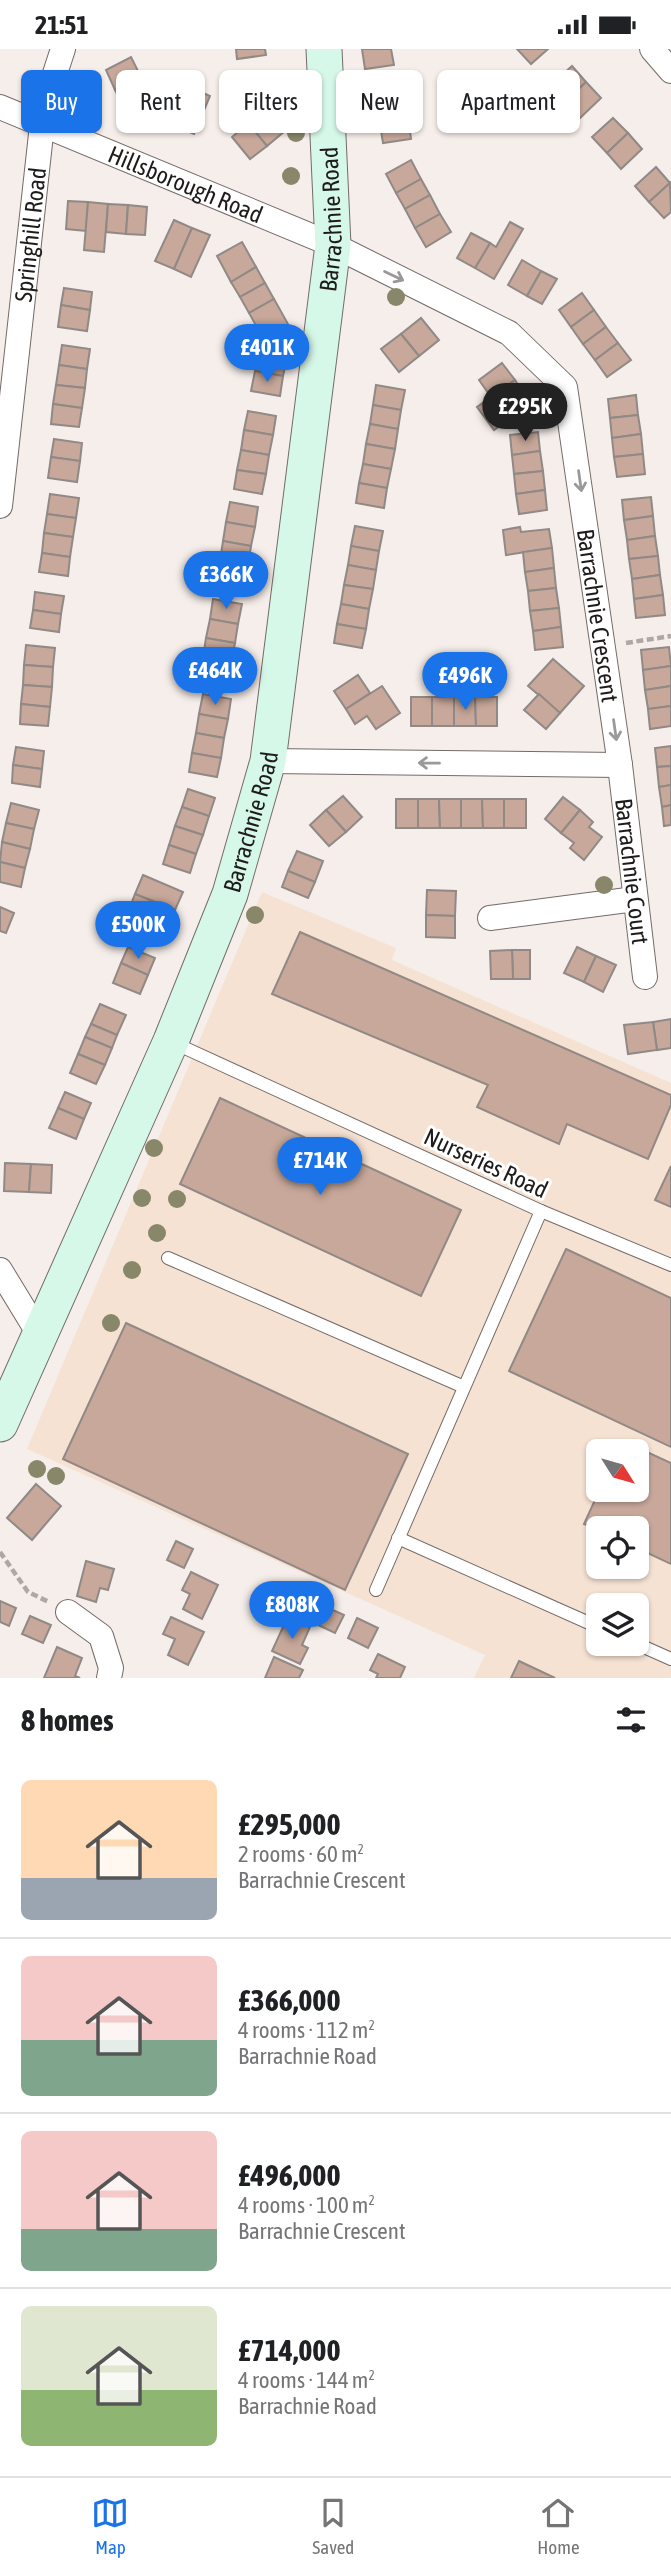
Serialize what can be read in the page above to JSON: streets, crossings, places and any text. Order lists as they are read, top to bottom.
{
  "streets": {
    "main road": ["Barrachnie Road"],
    "street": [
      "Hillsborough Road",
      "Springhill Road",
      "Barrachnie Crescent",
      "Barrachnie Court"
    ],
    "lane": ["Nurseries Road"]
  },
  "crossings": [
    ["Hillsborough Road", "Barrachnie Road"],
    ["Hillsborough Road", "Barrachnie Crescent"],
    ["Barrachnie Road", "Barrachnie Crescent"],
    ["Barrachnie Road", "Nurseries Road"],
    ["Barrachnie Crescent", "Barrachnie Court"]
  ],
  "one_way": ["Barrachnie Crescent"],
  "north": "bottom right",
  "page": {
    "status": "21:51",
    "chip": [
      "Buy",
      "Rent",
      "Filters",
      "New",
      "Apartment"
    ],
    "price": [
      "£401K",
      "£295K",
      "£366K",
      "£464K",
      "£496K",
      "£500K",
      "£714K",
      "£808K"
    ],
    "heading": "8 homes",
    "list": [
      {
        "name": "£295,000",
        "note": "2 rooms · 60 m² · Barrachnie Crescent"
      },
      {
        "name": "£366,000",
        "note": "4 rooms · 112 m² · Barrachnie Road"
      },
      {
        "name": "£496,000",
        "note": "4 rooms · 100 m² · Barrachnie Crescent"
      },
      {
        "name": "£714,000",
        "note": "4 rooms · 144 m² · Barrachnie Road"
      }
    ],
    "tabs": ["Map", "Saved", "Home"]
  }
}
